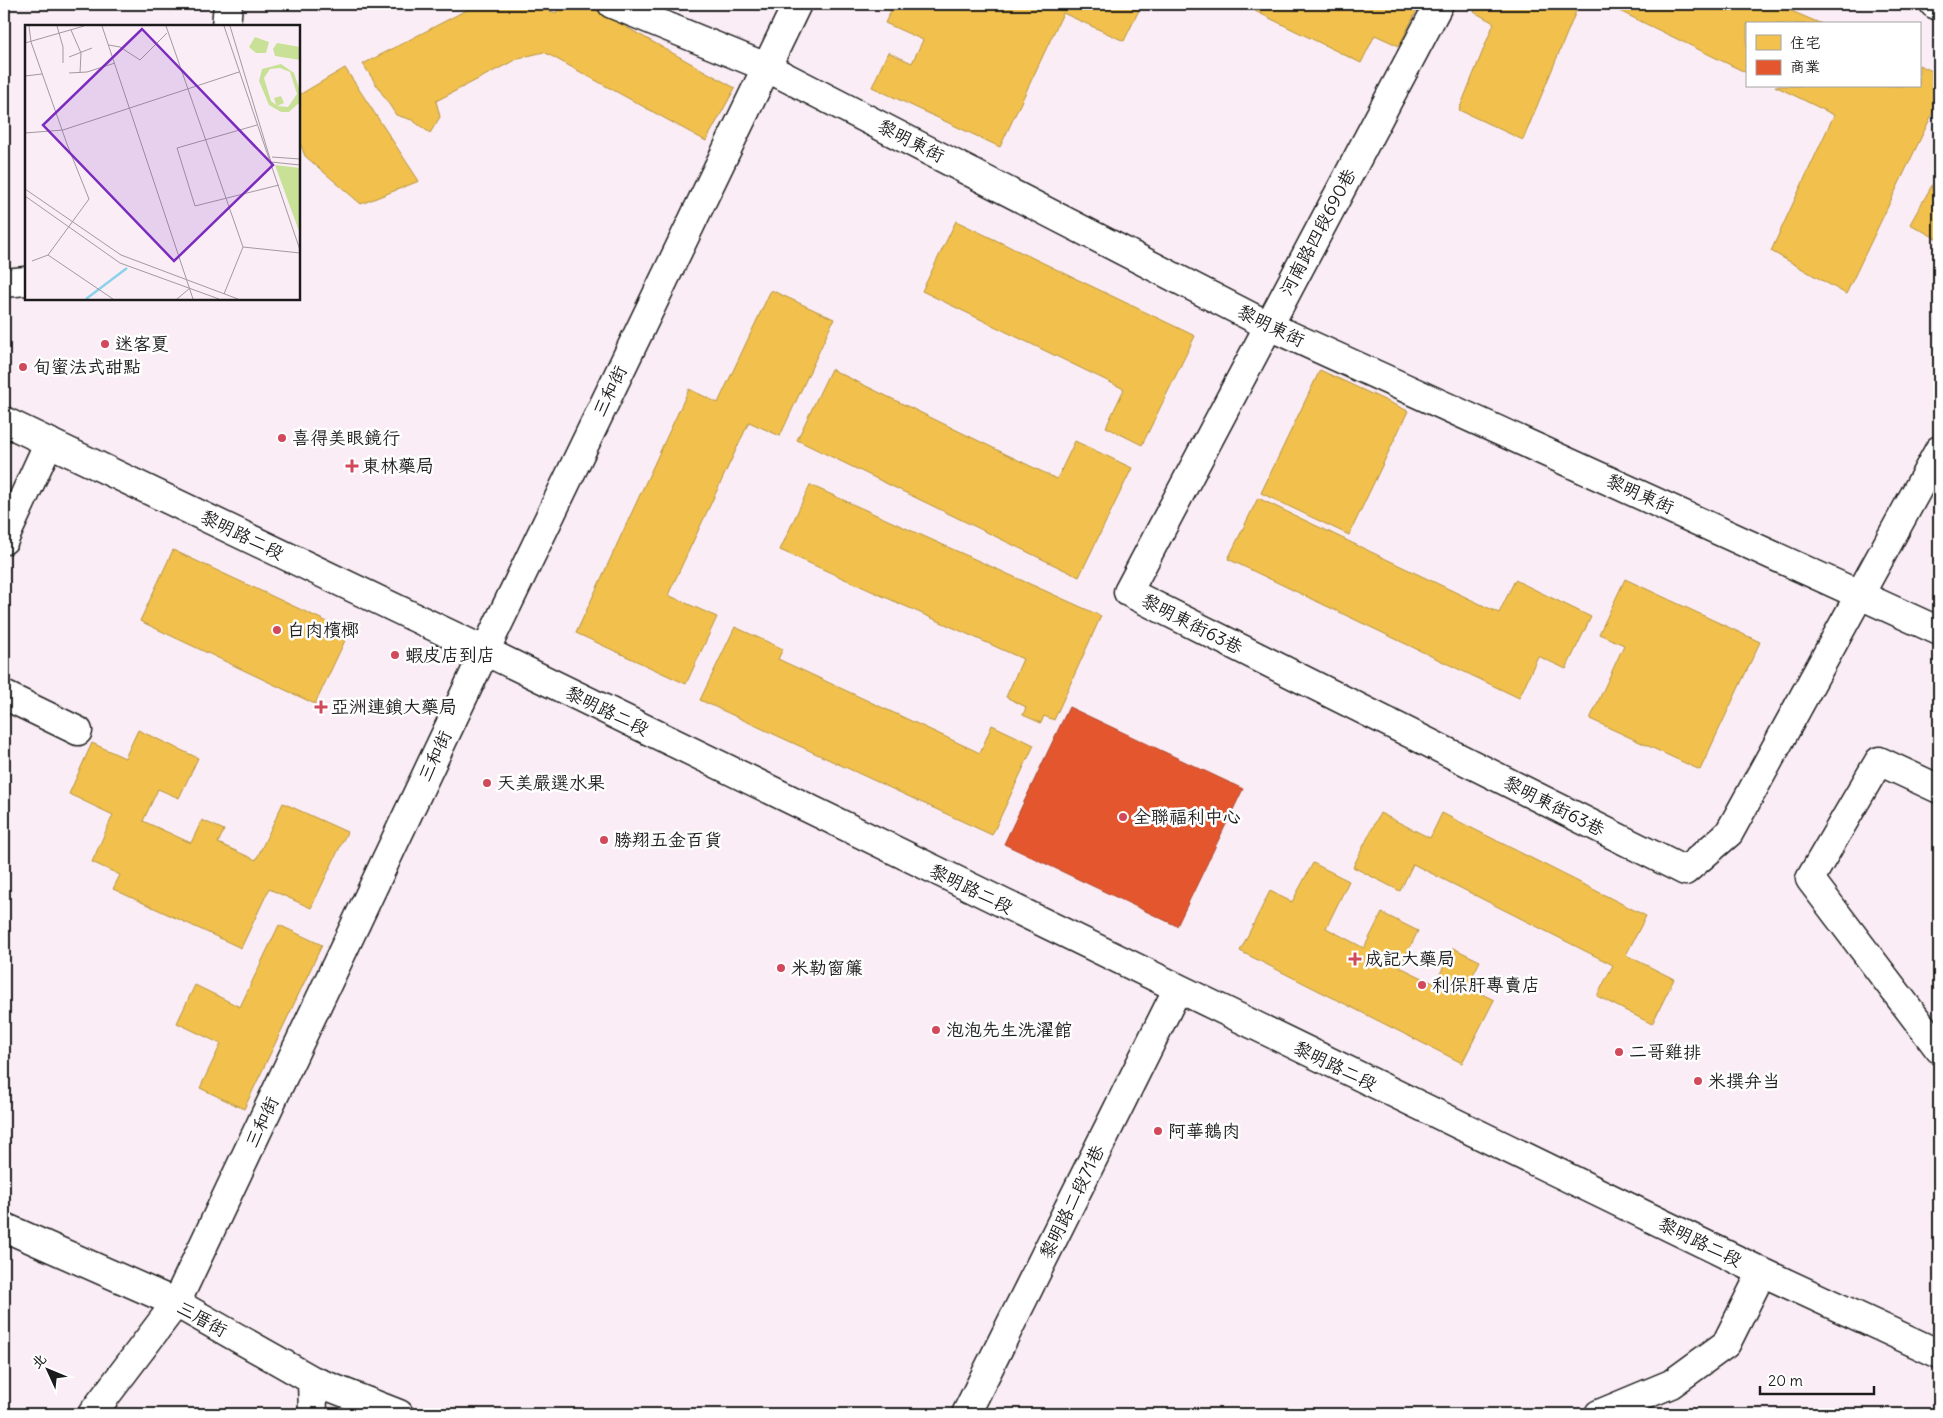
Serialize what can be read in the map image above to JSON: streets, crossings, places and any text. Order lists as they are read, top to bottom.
{
  "streets": {
    "street": [
      "黎明東街",
      "河南路四段690巷",
      "三和街",
      "黎明路二段",
      "黎明東街63巷",
      "黎明路二段71巷",
      "三厝街"
    ]
  },
  "crossings": [
    ["黎明東街", "河南路四段690巷"],
    ["黎明東街", "三和街"],
    ["黎明東街", "黎明東街63巷"],
    ["河南路四段690巷", "黎明東街63巷"],
    ["三和街", "黎明路二段"],
    ["三和街", "三厝街"],
    ["黎明路二段", "黎明路二段71巷"]
  ],
  "places": {
    "other": [
      "迷客夏",
      "旬蜜法式甜點",
      "喜得美眼鏡行",
      "白肉檳榔",
      "蝦皮店到店",
      "天美嚴選水果",
      "全聯福利中心",
      "勝翔五金百貨",
      "米勒窗簾",
      "利保肝專賣店",
      "泡泡先生洗濯館",
      "二哥雞排",
      "米撰弁当",
      "阿華鵝肉"
    ],
    "health": ["東林藥局", "亞洲連鎖大藥局", "成記大藥局"]
  },
  "legend": ["住宅", "商業"],
  "scale_bar": "20 m",
  "north": "top left"
}
